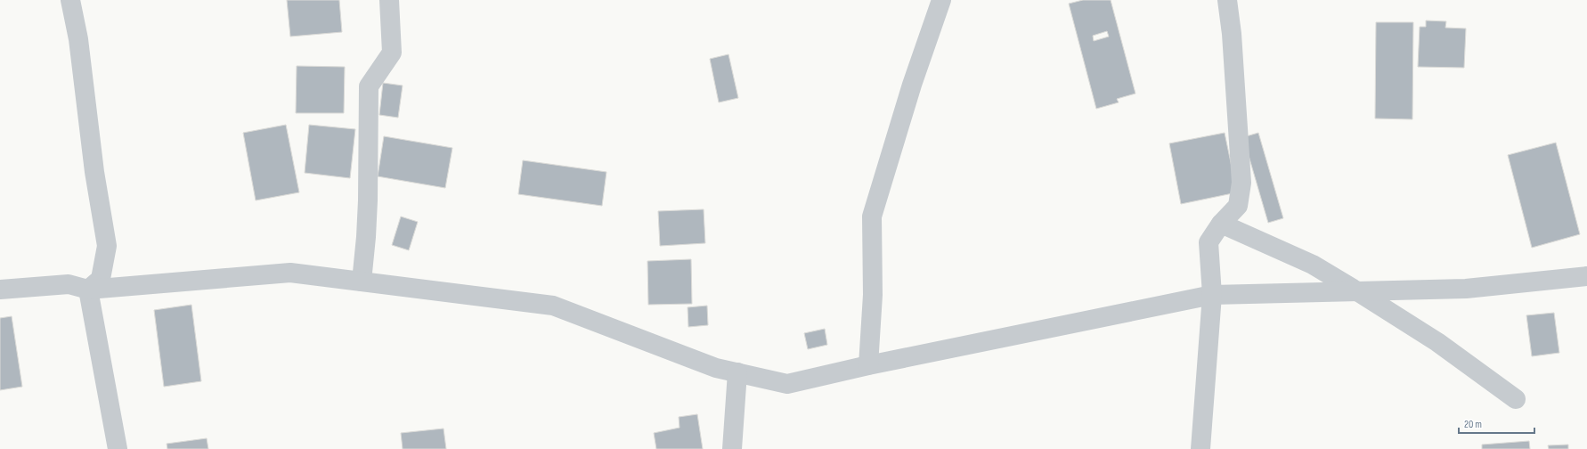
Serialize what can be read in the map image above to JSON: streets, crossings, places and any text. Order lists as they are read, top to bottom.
{
  "scale_bar": "20 m"
}
